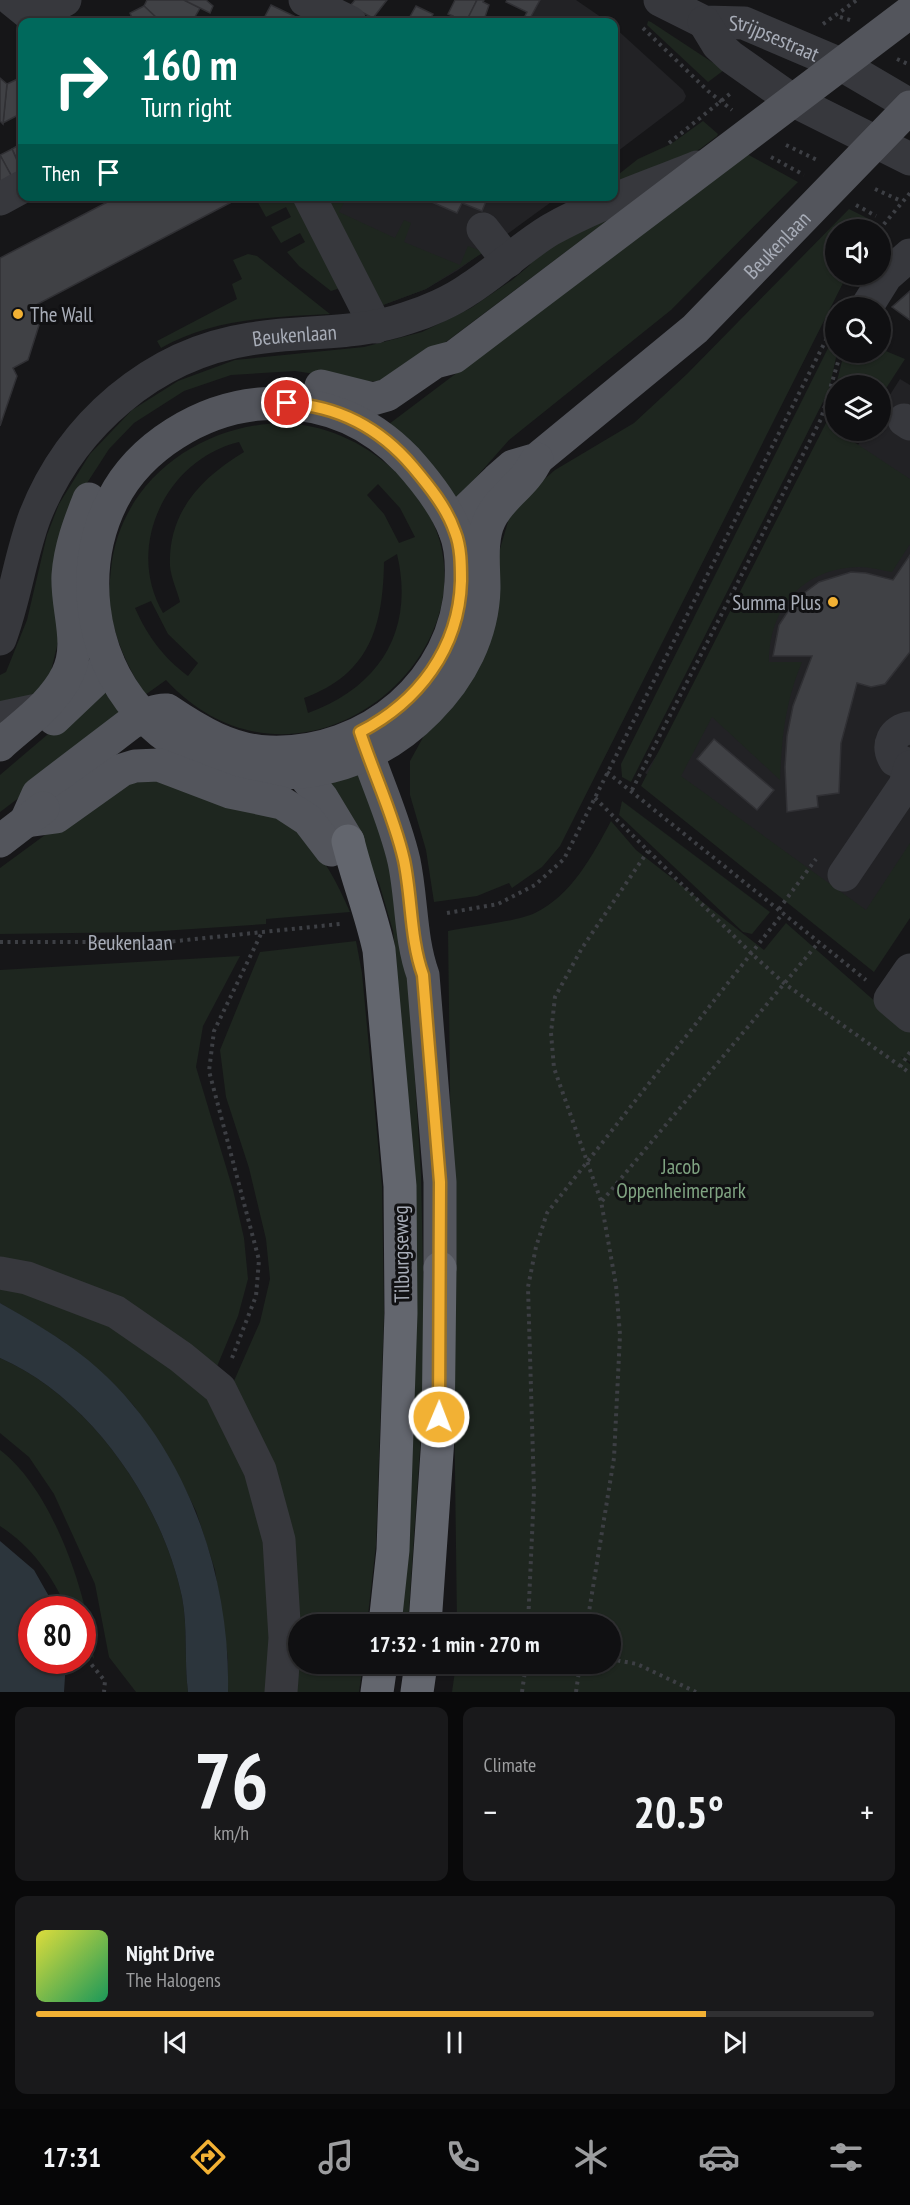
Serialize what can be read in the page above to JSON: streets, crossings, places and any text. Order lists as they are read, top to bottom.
{
  "streets": {
    "highway": ["Tilburgseweg"],
    "main road": ["Beukenlaan"],
    "street": ["Strijpsestraat"]
  },
  "crossings": [
    ["Strijpsestraat", "Beukenlaan"]
  ],
  "parks": ["Jacob Oppenheimerpark"],
  "places": ["The Wall", "Summa Plus"],
  "page": {
    "turn": ["160 m", "Turn right"],
    "then": "Then",
    "limit": "80",
    "trip": "17:32 · 1 min · 270 m",
    "tile": [
      ["76", "km/h"],
      "Climate"
    ],
    "heat": ["−", "20.5°", "+"],
    "song": ["Night Drive", "The Halogens"],
    "tabs": "17:31"
  }
}
